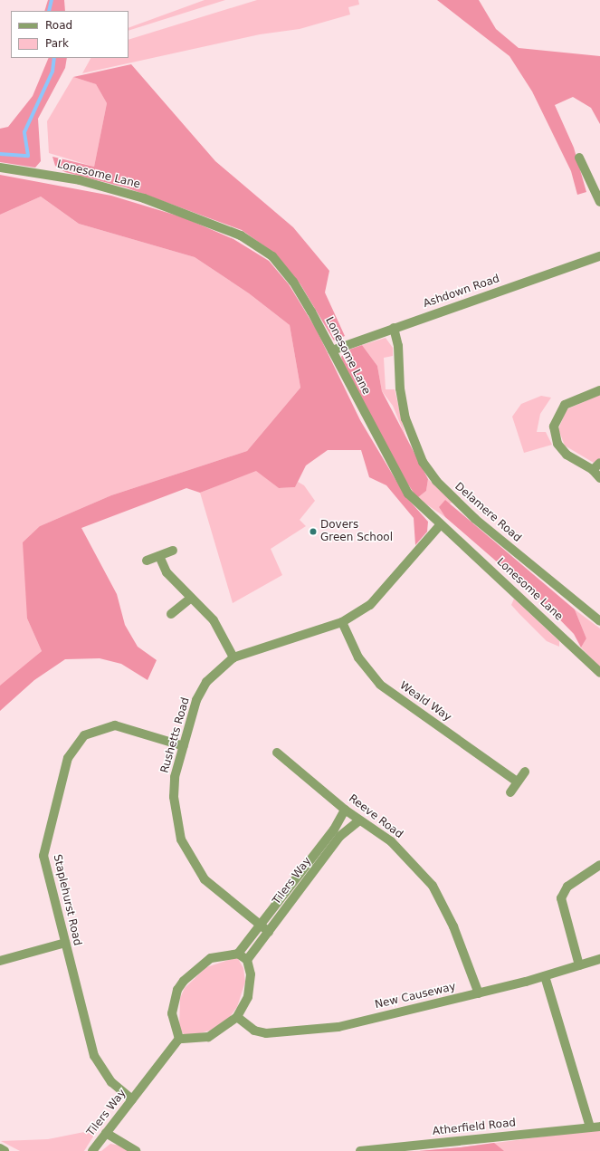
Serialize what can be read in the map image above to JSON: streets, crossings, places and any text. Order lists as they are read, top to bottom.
{
  "streets": {
    "street": [
      "Lonesome Lane",
      "Ashdown Road",
      "Delamere Road",
      "Weald Way",
      "Rushetts Road",
      "Reeve Road",
      "Tilers Way",
      "Staplehurst Road",
      "New Causeway",
      "Atherfield Road"
    ]
  },
  "crossings": [
    ["Lonesome Lane", "Ashdown Road"],
    ["Lonesome Lane", "Rushetts Road"],
    ["Ashdown Road", "Delamere Road"],
    ["Weald Way", "Rushetts Road"],
    ["Rushetts Road", "Tilers Way"],
    ["Rushetts Road", "Staplehurst Road"],
    ["Reeve Road", "Tilers Way"],
    ["Reeve Road", "New Causeway"],
    ["Tilers Way", "Staplehurst Road"],
    ["Tilers Way", "New Causeway"]
  ],
  "places": ["Dovers Green School"],
  "legend": ["Road", "Park"]
}
